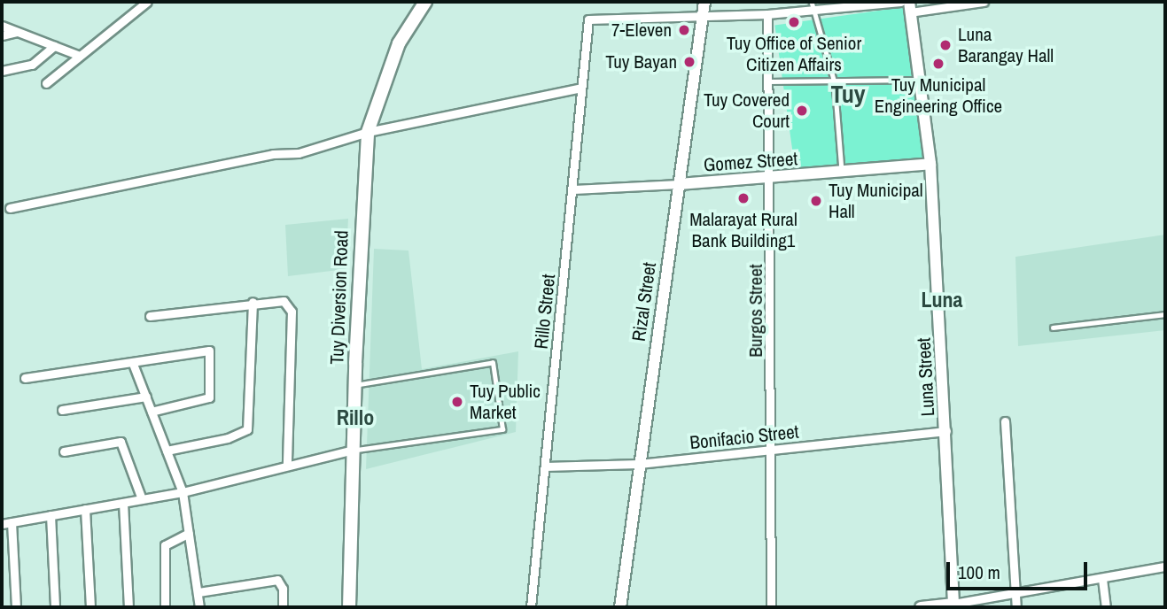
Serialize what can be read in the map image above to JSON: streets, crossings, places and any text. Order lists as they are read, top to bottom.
{
  "streets": {
    "main road": ["Tuy Diversion Road"],
    "street": [
      "Gomez Street",
      "Rizal Street",
      "Burgos Street",
      "Rillo Street",
      "Luna Street",
      "Bonifacio Street"
    ]
  },
  "crossings": [
    ["Gomez Street", "Rizal Street"],
    ["Gomez Street", "Burgos Street"],
    ["Gomez Street", "Rillo Street"],
    ["Gomez Street", "Luna Street"],
    ["Rizal Street", "Rillo Street"],
    ["Rizal Street", "Bonifacio Street"],
    ["Burgos Street", "Bonifacio Street"],
    ["Rillo Street", "Bonifacio Street"],
    ["Luna Street", "Bonifacio Street"]
  ],
  "districts": ["Tuy", "Luna", "Rillo"],
  "places": [
    "Tuy Office of Senior Citizen Affairs",
    "7-Eleven",
    "Luna Barangay Hall",
    "Tuy Bayan",
    "Tuy Municipal Engineering Office",
    "Tuy Covered Court",
    "Malarayat Rural Bank Building1",
    "Tuy Municipal Hall",
    "Tuy Public Market"
  ],
  "scale_bar": "100 m"
}
